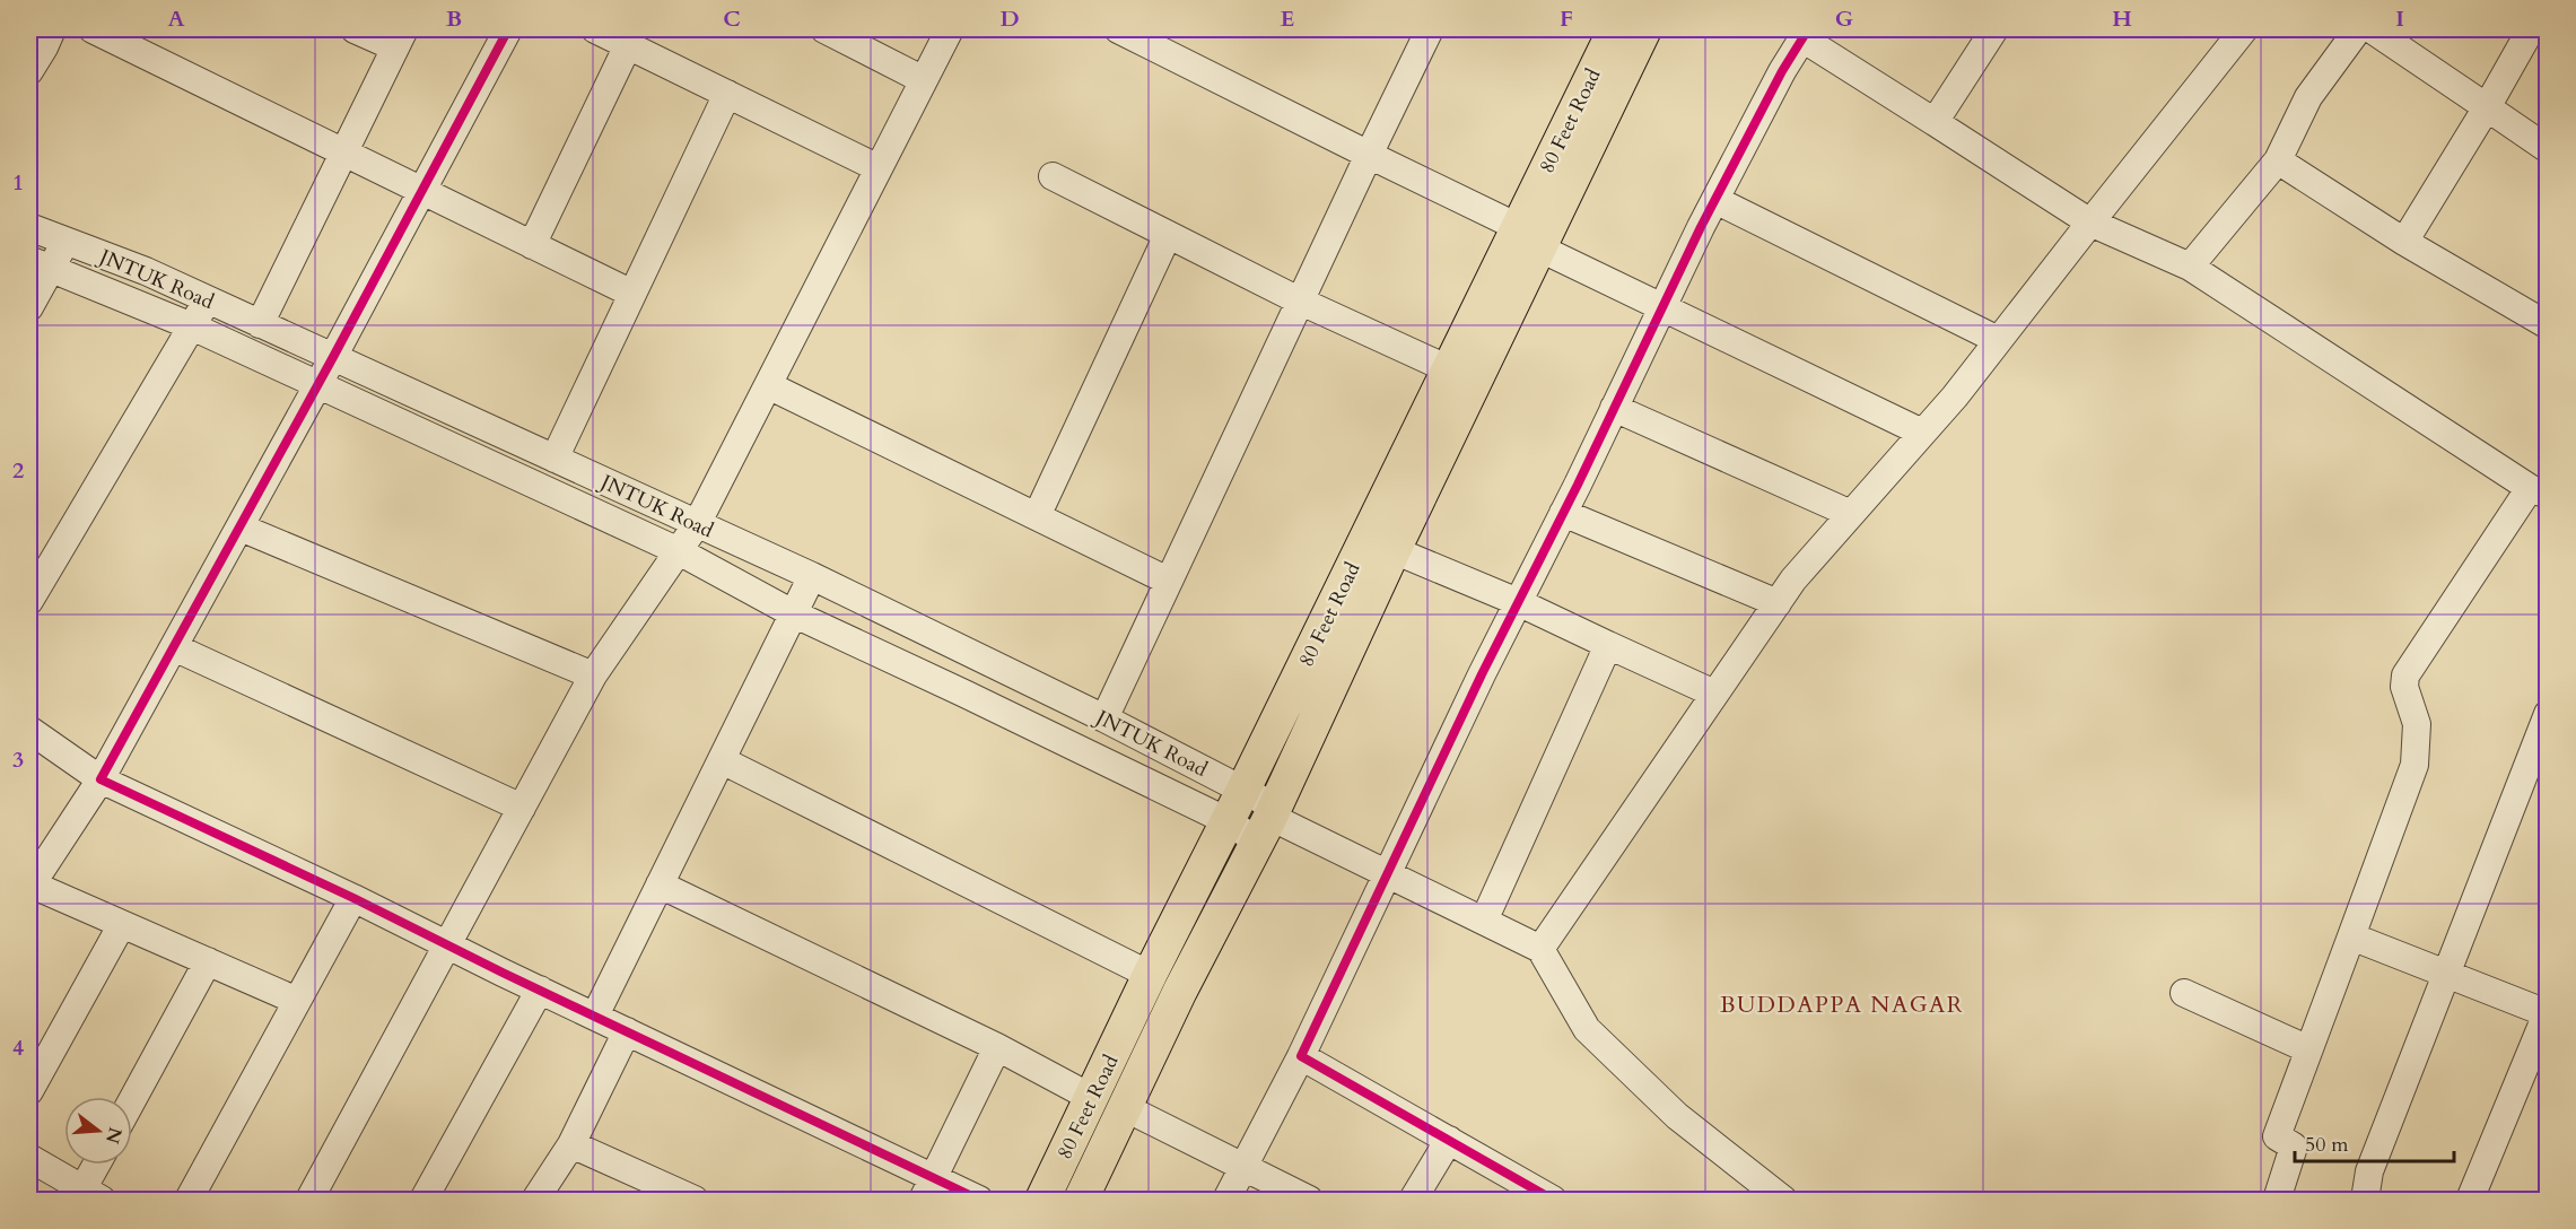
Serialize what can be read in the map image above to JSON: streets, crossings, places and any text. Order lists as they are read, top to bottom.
{
  "streets": {
    "main road": ["80 Feet Road"],
    "street": ["JNTUK Road"]
  },
  "crossings": [
    ["80 Feet Road", "JNTUK Road"]
  ],
  "districts": ["BUDDAPPA NAGAR"],
  "scale_bar": "50 m",
  "north": "right",
  "grid": {
    "columns": [
      "A",
      "B",
      "C",
      "D",
      "E",
      "F",
      "G",
      "H",
      "I"
    ],
    "rows": [
      "1",
      "2",
      "3",
      "4"
    ]
  }
}
